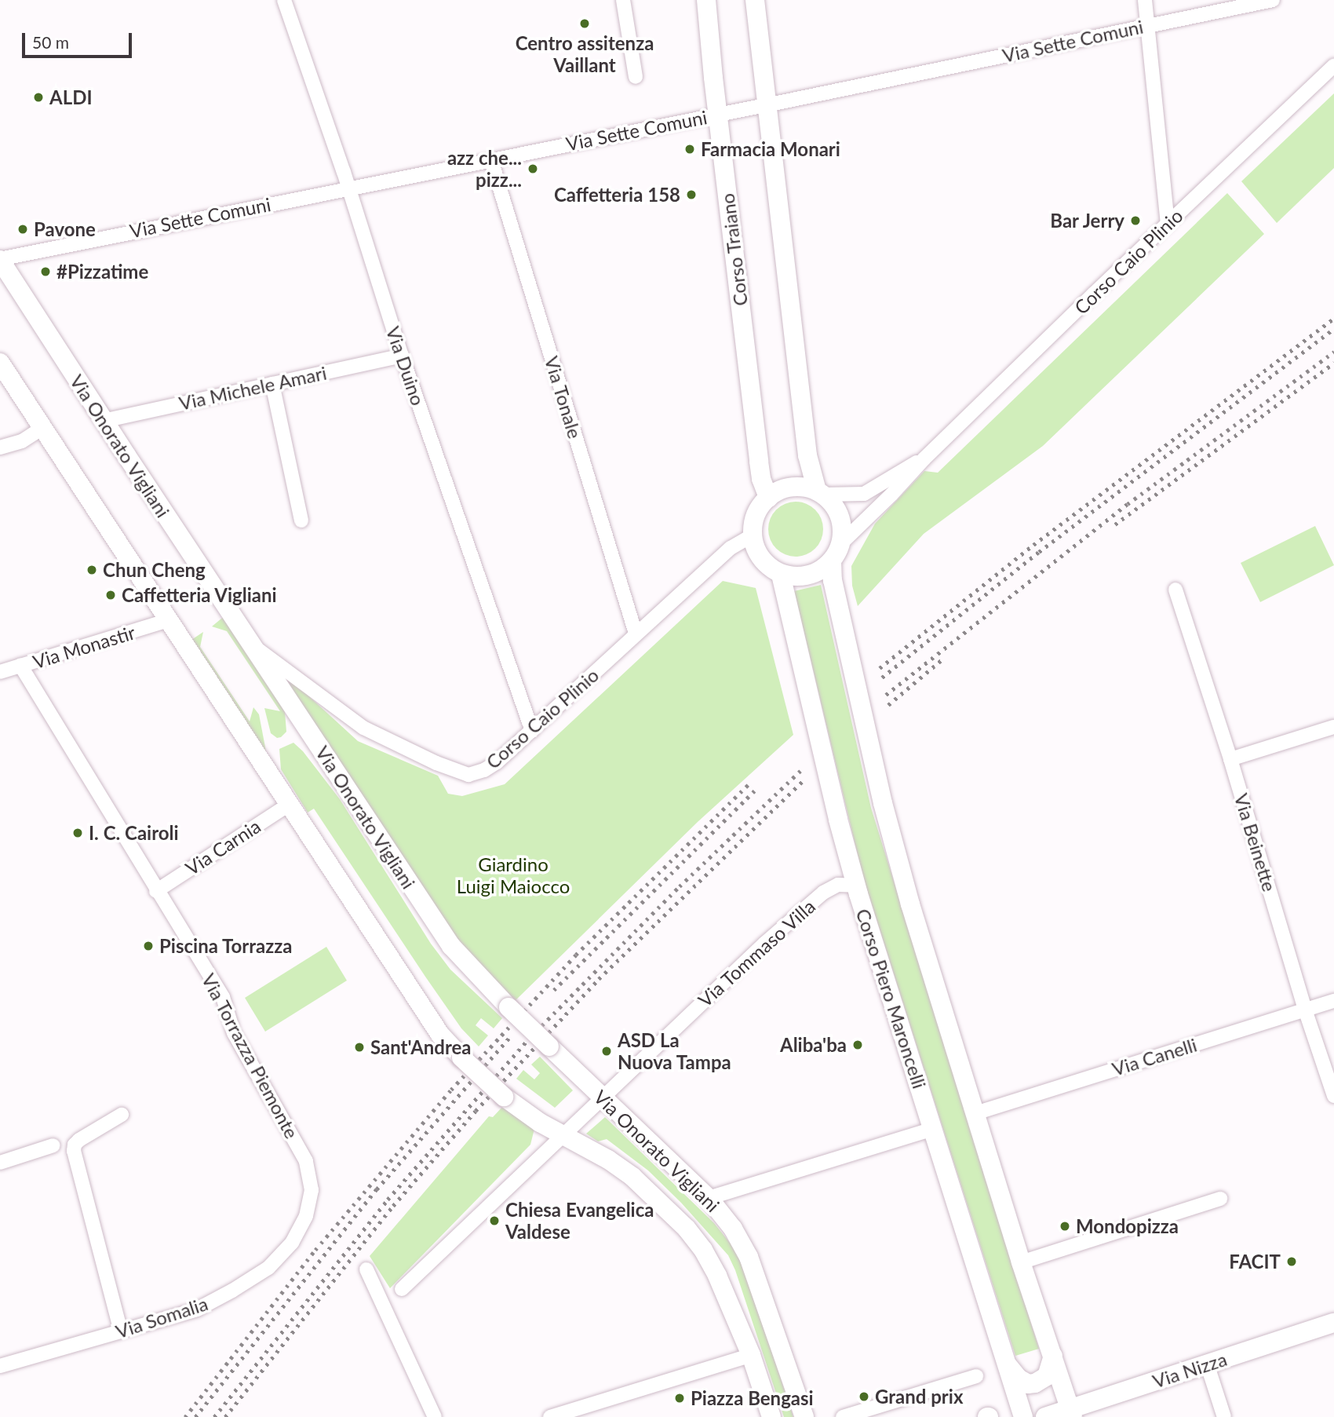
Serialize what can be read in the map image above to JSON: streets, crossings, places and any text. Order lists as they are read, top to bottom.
{
  "streets": {
    "main road": [
      "Corso Traiano",
      "Via Onorato Vigliani",
      "Corso Piero Maroncelli",
      "Via Nizza"
    ],
    "street": [
      "Via Sette Comuni",
      "Corso Caio Plinio",
      "Via Duino",
      "Via Michele Amari",
      "Via Tonale",
      "Via Monastir",
      "Via Beinette",
      "Via Carnia",
      "Via Tommaso Villa",
      "Via Torrazza Piemonte",
      "Via Canelli",
      "Via Somalia"
    ]
  },
  "crossings": [
    ["Via Sette Comuni", "Corso Traiano"],
    ["Via Sette Comuni", "Via Duino"],
    ["Via Sette Comuni", "Via Tonale"],
    ["Via Sette Comuni", "Via Onorato Vigliani"],
    ["Corso Traiano", "Corso Caio Plinio"],
    ["Corso Traiano", "Corso Piero Maroncelli"],
    ["Corso Caio Plinio", "Via Duino"],
    ["Corso Caio Plinio", "Via Tonale"],
    ["Corso Caio Plinio", "Via Onorato Vigliani"],
    ["Corso Caio Plinio", "Corso Piero Maroncelli"],
    ["Via Duino", "Via Michele Amari"],
    ["Via Michele Amari", "Via Onorato Vigliani"],
    ["Via Onorato Vigliani", "Via Monastir"],
    ["Via Onorato Vigliani", "Via Carnia"],
    ["Via Onorato Vigliani", "Via Tommaso Villa"],
    ["Via Monastir", "Via Torrazza Piemonte"],
    ["Via Beinette", "Via Canelli"],
    ["Via Carnia", "Via Torrazza Piemonte"],
    ["Via Tommaso Villa", "Corso Piero Maroncelli"],
    ["Via Torrazza Piemonte", "Via Somalia"]
  ],
  "parks": ["Giardino Luigi Maiocco"],
  "places": [
    "Centro assitenza Vaillant",
    "ALDI",
    "Farmacia Monari",
    "azz che... pizz...",
    "Caffetteria 158",
    "Bar Jerry",
    "Pavone",
    "#Pizzatime",
    "Chun Cheng",
    "Caffetteria Vigliani",
    "I. C. Cairoli",
    "Piscina Torrazza",
    "Aliba'ba",
    "Sant'Andrea",
    "ASD La Nuova Tampa",
    "Chiesa Evangelica Valdese",
    "Mondopizza",
    "FACIT",
    "Grand prix",
    "Piazza Bengasi"
  ],
  "scale_bar": "50 m"
}
